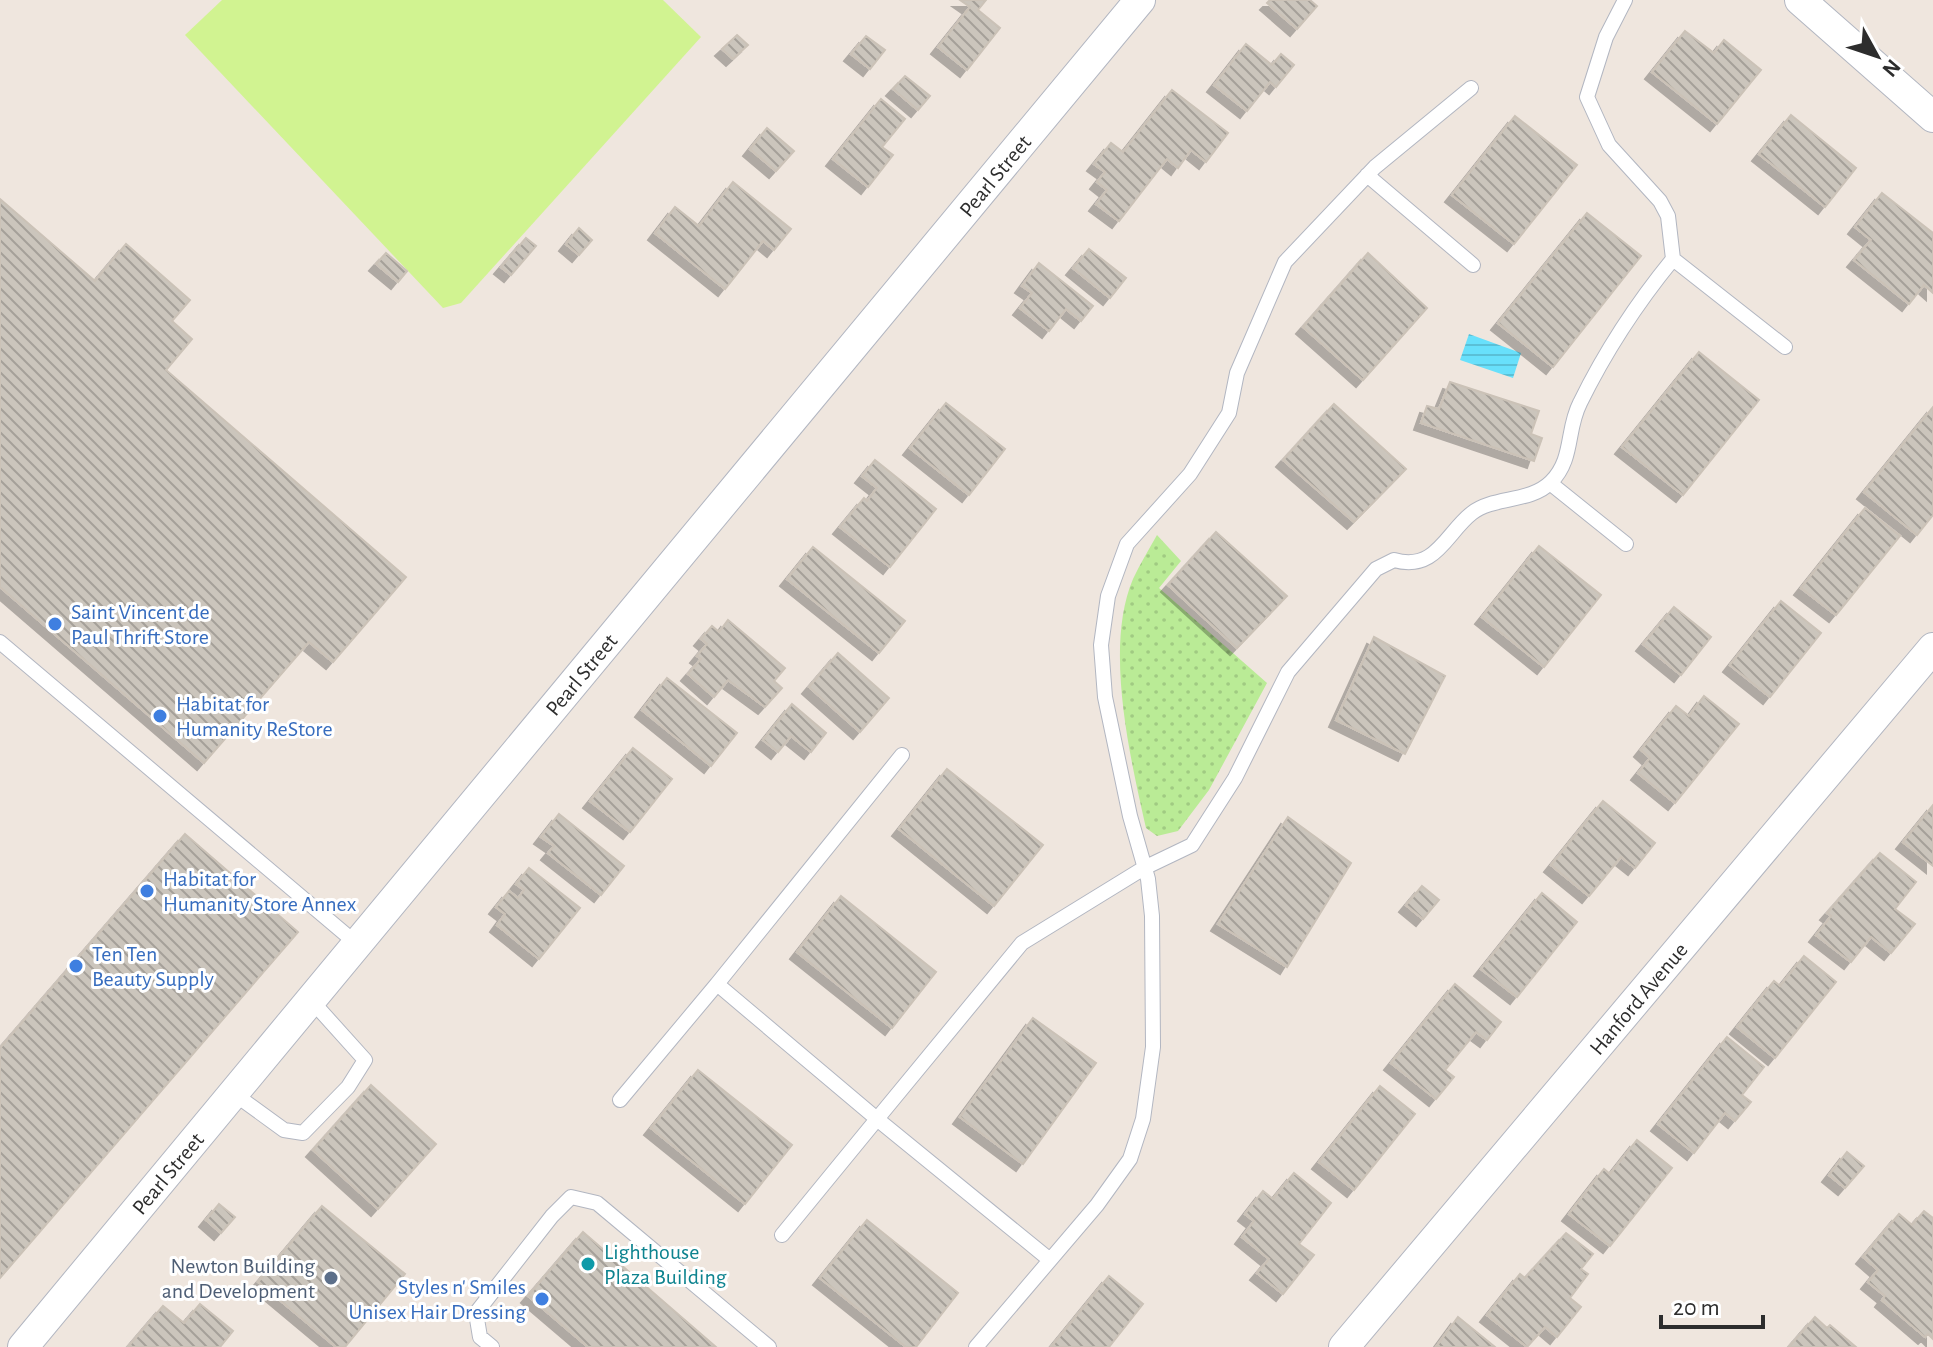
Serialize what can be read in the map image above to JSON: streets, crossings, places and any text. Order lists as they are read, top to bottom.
{
  "streets": {
    "street": ["Pearl Street", "Hanford Avenue"]
  },
  "places": [
    "Saint Vincent de Paul Thrift Store",
    "Habitat for Humanity ReStore",
    "Habitat for Humanity Store Annex",
    "Ten Ten Beauty Supply",
    "Lighthouse Plaza Building",
    "Newton Building and Development",
    "Styles n' Smiles Unisex Hair Dressing"
  ],
  "scale_bar": "20 m",
  "north": "bottom right"
}
